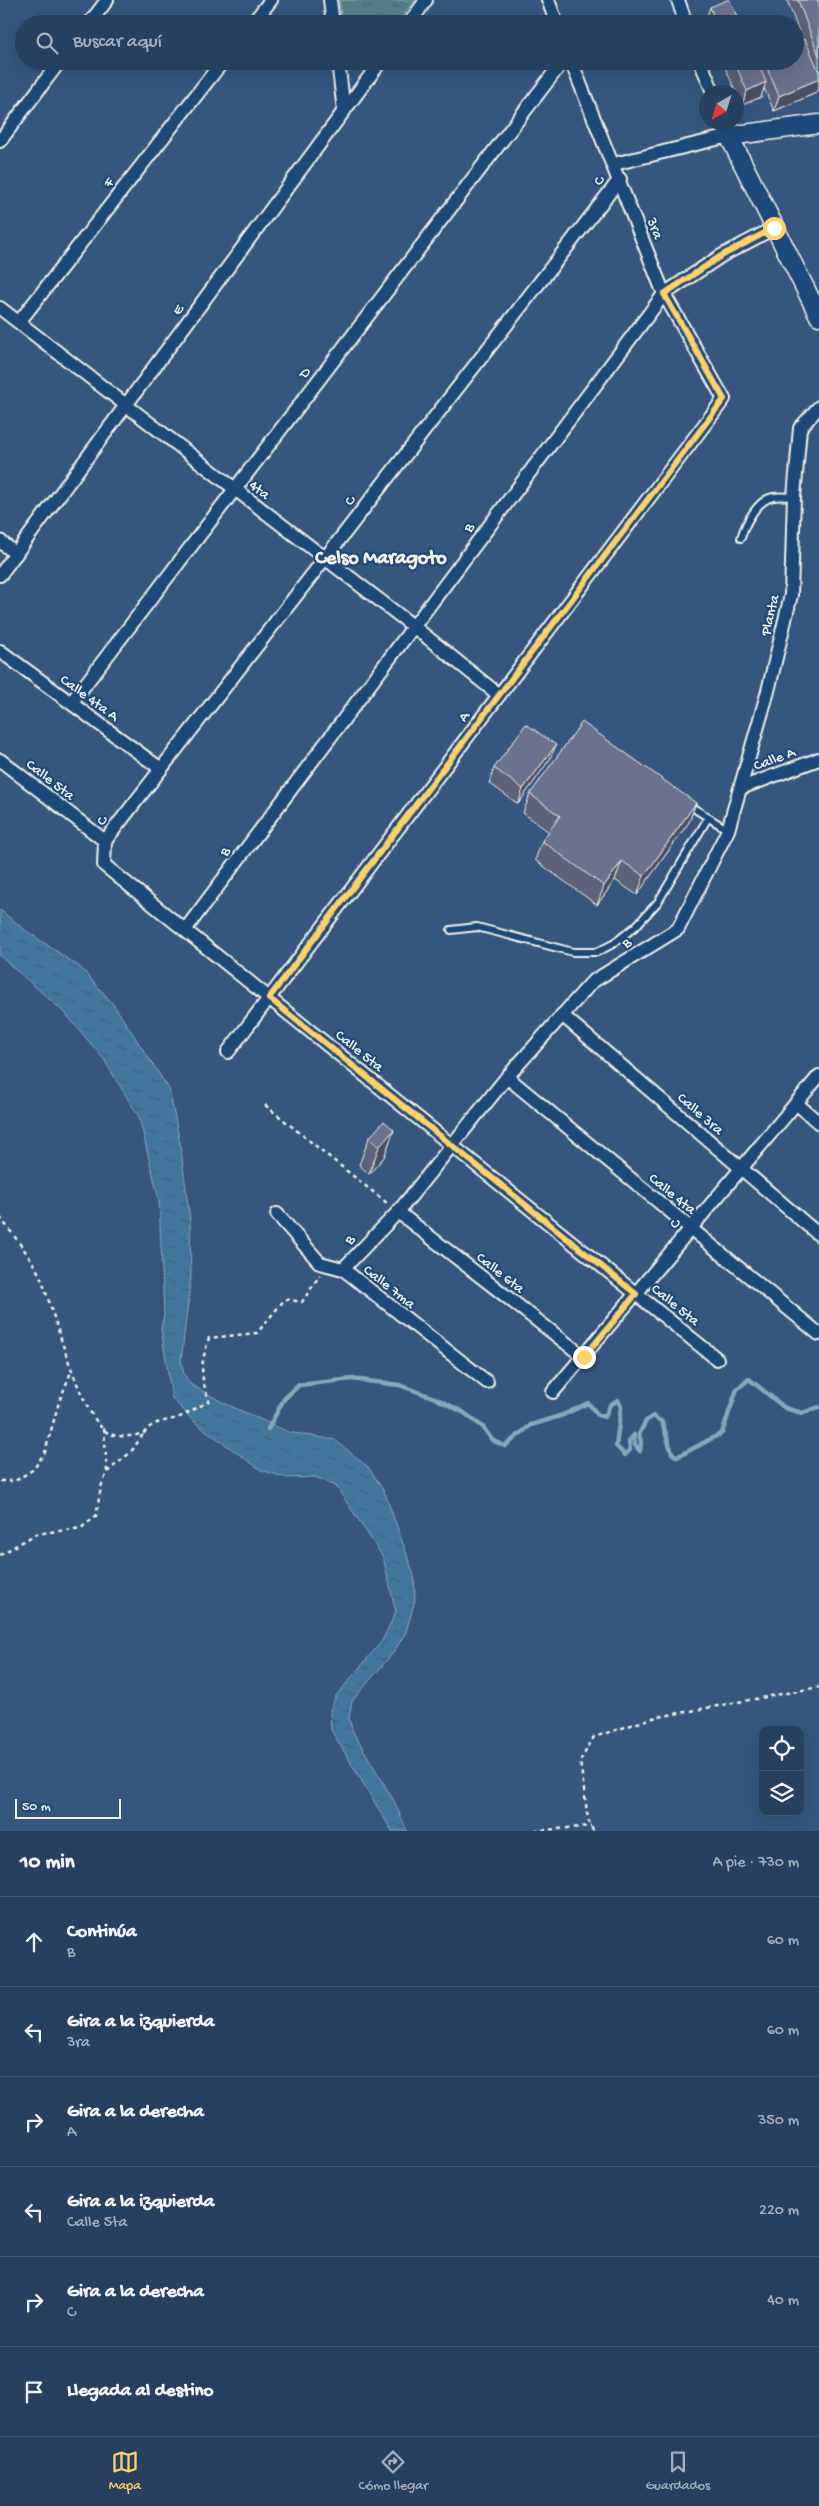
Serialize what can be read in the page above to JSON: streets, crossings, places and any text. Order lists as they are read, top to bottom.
{
  "streets": {
    "street": [
      "C",
      "F",
      "3ra",
      "E",
      "D",
      "4ta",
      "B",
      "Planta",
      "Calle 4ta A",
      "A",
      "Calle A",
      "Calle 5ta",
      "Calle 3ra",
      "Calle 4ta",
      "Calle 6ta",
      "Calle 7ma"
    ]
  },
  "crossings": [
    ["C", "3ra"],
    ["C", "4ta"],
    ["C", "Calle 4ta A"],
    ["C", "Calle 5ta"],
    ["C", "Calle 3ra"],
    ["C", "Calle 4ta"],
    ["C", "Calle 6ta"],
    ["F", "4ta"],
    ["3ra", "B"],
    ["3ra", "A"],
    ["E", "4ta"],
    ["D", "4ta"],
    ["D", "Calle 4ta A"],
    ["4ta", "B"],
    ["4ta", "A"],
    ["B", "Planta"],
    ["B", "Calle 5ta"],
    ["B", "Calle 3ra"],
    ["B", "Calle 4ta"],
    ["B", "Calle 6ta"],
    ["B", "Calle 7ma"],
    ["Planta", "Calle A"],
    ["A", "Calle 5ta"]
  ],
  "districts": ["Celso Maragoto"],
  "scale_bar": "50 m",
  "north": "bottom left",
  "page": {
    "search": "Buscar aquí",
    "scale": "50 m",
    "heading": ["10 min", "A pie · 730 m"],
    "list": [
      ["Continúa", "B", "60 m"],
      ["Gira a la izquierda", "3ra", "60 m"],
      ["Gira a la derecha", "A", "350 m"],
      ["Gira a la izquierda", "Calle 5ta", "220 m"],
      ["Gira a la derecha", "C", "40 m"],
      "Llegada al destino"
    ],
    "nav": ["Mapa", "Cómo llegar", "Guardados"]
  }
}
